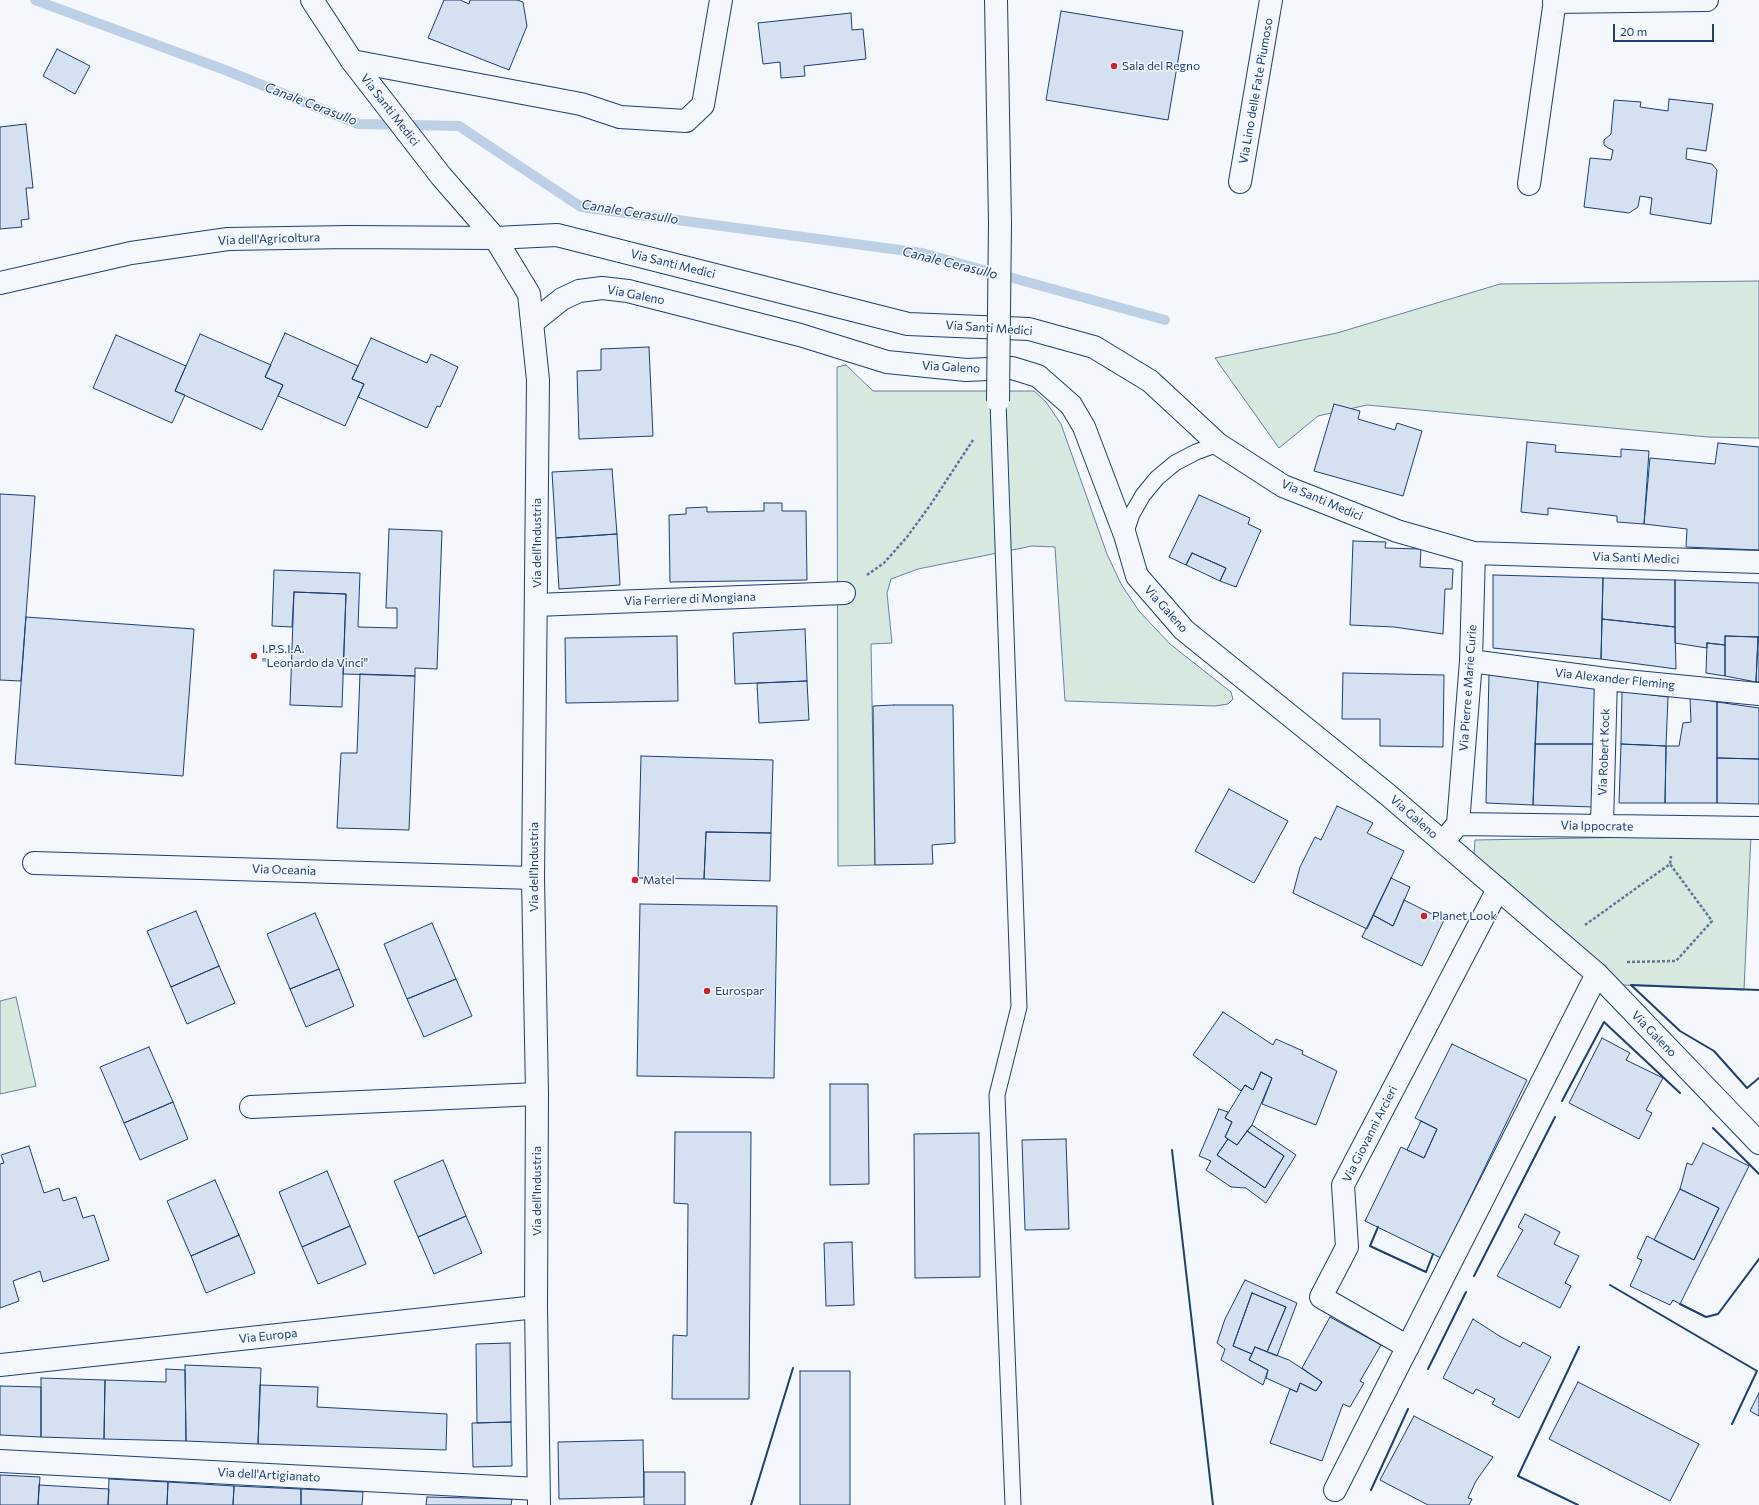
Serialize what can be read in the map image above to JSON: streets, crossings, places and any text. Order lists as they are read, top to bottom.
{
  "streets": {
    "street": [
      "Via Lino delle Fate Piumoso",
      "Via Santi Medici",
      "Via dell'Agricoltura",
      "Via Galeno",
      "Via dell'Industria",
      "Via Ferriere di Mongiana",
      "Via Alexander Fleming",
      "Via Pierre e Marie Curie",
      "Via Robert Kock",
      "Via Ippocrate",
      "Via Oceania",
      "Via Giovanni Arcieri",
      "Via Europa",
      "Via dell'Artigianato"
    ]
  },
  "crossings": [
    ["Via Santi Medici", "Via dell'Agricoltura"],
    ["Via Santi Medici", "Via dell'Industria"],
    ["Via Santi Medici", "Via Pierre e Marie Curie"],
    ["Via dell'Agricoltura", "Via dell'Industria"],
    ["Via Galeno", "Via dell'Industria"],
    ["Via Galeno", "Via Giovanni Arcieri"],
    ["Via dell'Industria", "Via Ferriere di Mongiana"],
    ["Via dell'Industria", "Via Oceania"],
    ["Via dell'Industria", "Via Europa"],
    ["Via dell'Industria", "Via dell'Artigianato"],
    ["Via Alexander Fleming", "Via Pierre e Marie Curie"],
    ["Via Alexander Fleming", "Via Robert Kock"],
    ["Via Pierre e Marie Curie", "Via Ippocrate"],
    ["Via Robert Kock", "Via Ippocrate"]
  ],
  "water": ["Canale Cerasullo"],
  "places": [
    "Sala del Regno",
    "I.P.S.I.A. \"Leonardo da Vinci\"",
    "Matel",
    "Planet Look",
    "Eurospar"
  ],
  "scale_bar": "20 m"
}
